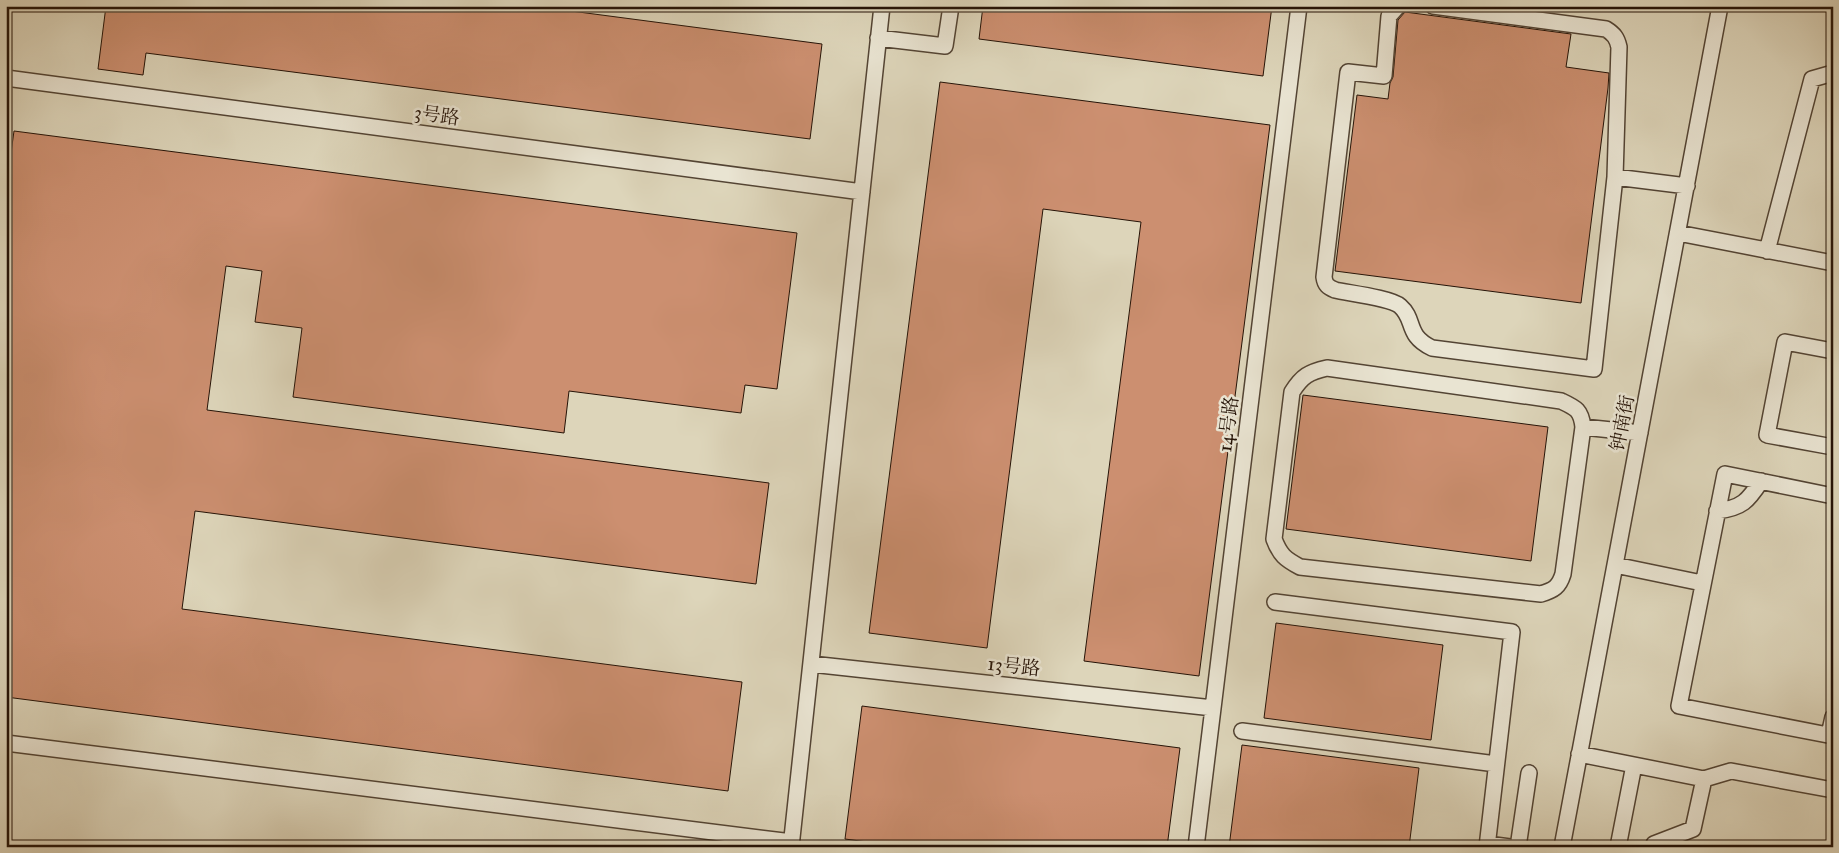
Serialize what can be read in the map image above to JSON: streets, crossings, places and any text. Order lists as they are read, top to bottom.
{
  "streets": {
    "street": [
      "3号路",
      "钟南街",
      "14号路",
      "13号路"
    ]
  },
  "crossings": [
    ["14号路", "13号路"]
  ]
}
